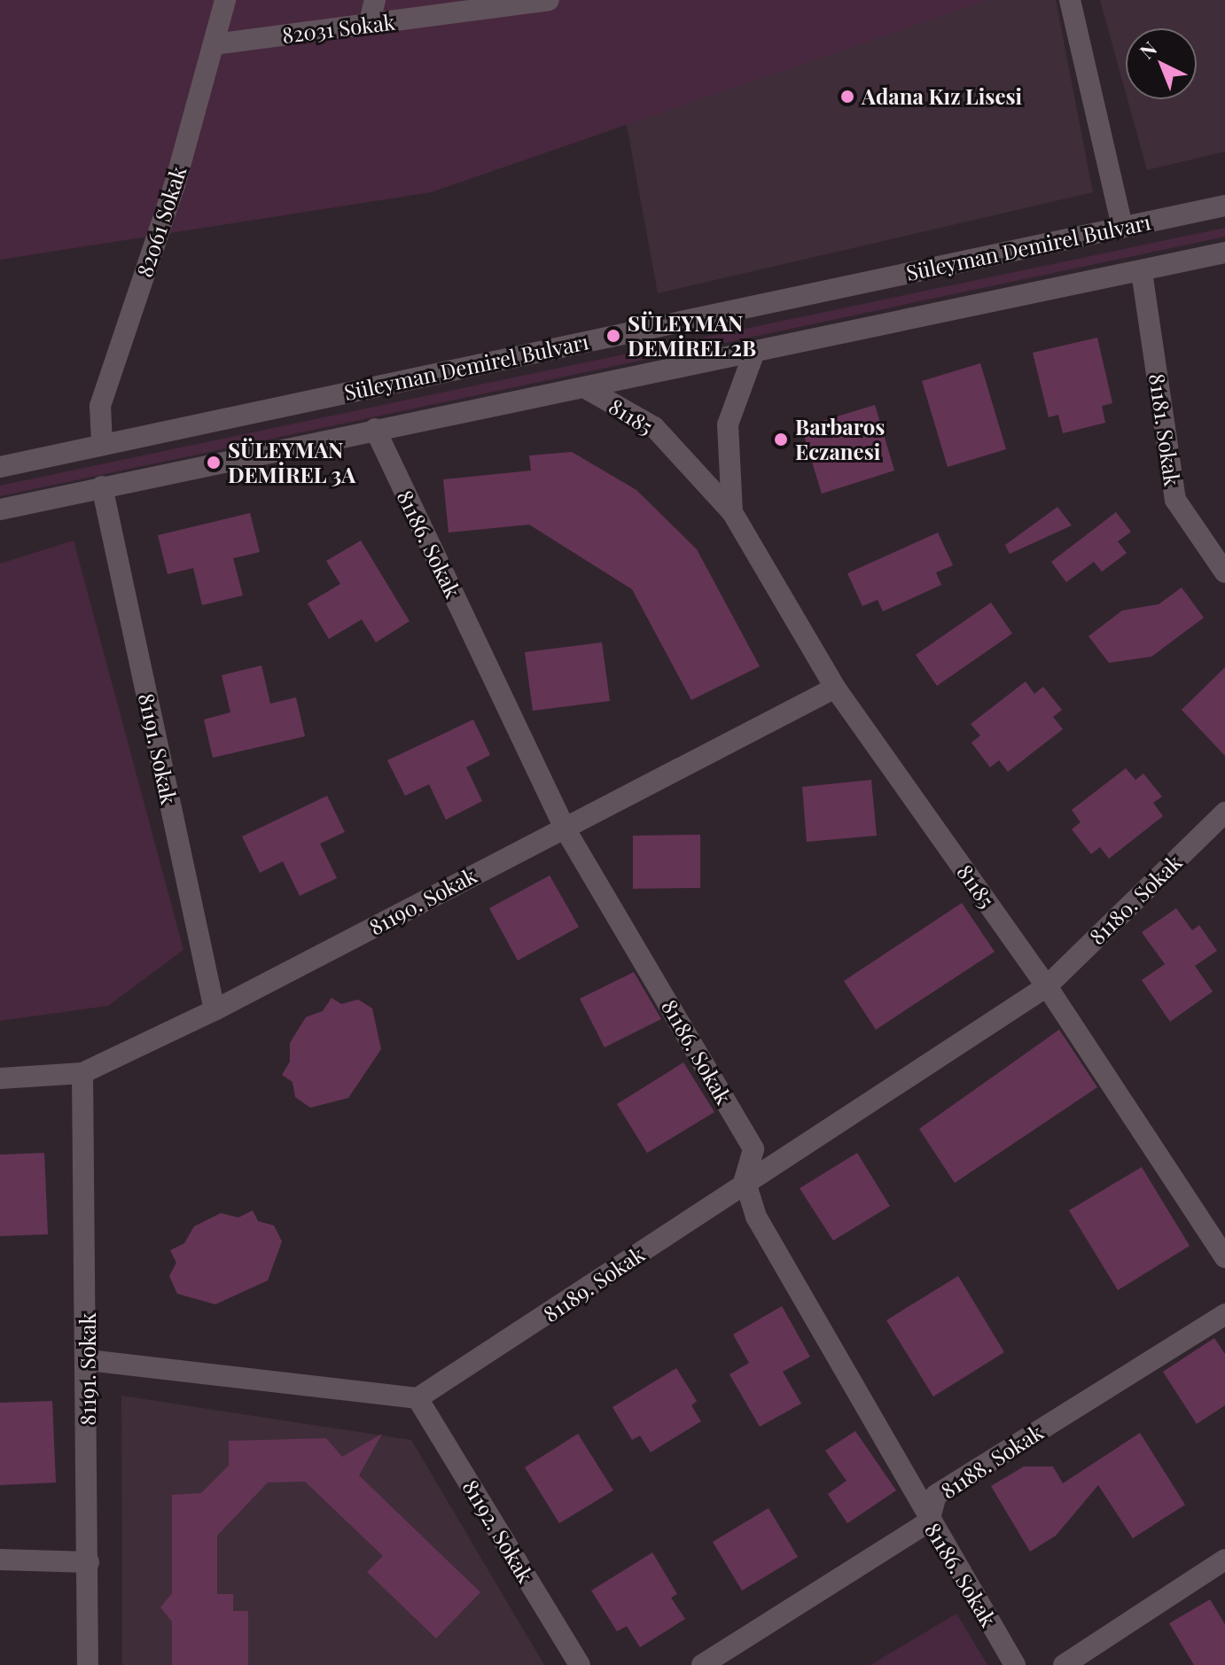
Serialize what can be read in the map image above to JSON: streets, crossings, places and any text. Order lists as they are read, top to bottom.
{
  "streets": {
    "street": [
      "82031 Sokak",
      "82061 Sokak",
      "Süleyman Demirel Bulvarı",
      "81185",
      "81181. Sokak",
      "81186. Sokak",
      "81191. Sokak",
      "81180. Sokak",
      "81190. Sokak",
      "81189. Sokak",
      "81188. Sokak",
      "81192. Sokak"
    ]
  },
  "crossings": [
    ["82031 Sokak", "82061 Sokak"],
    ["82061 Sokak", "Süleyman Demirel Bulvarı"],
    ["Süleyman Demirel Bulvarı", "81185"],
    ["Süleyman Demirel Bulvarı", "81181. Sokak"],
    ["Süleyman Demirel Bulvarı", "81186. Sokak"],
    ["Süleyman Demirel Bulvarı", "81191. Sokak"],
    ["81185", "81180. Sokak"],
    ["81185", "81190. Sokak"],
    ["81185", "81189. Sokak"],
    ["81186. Sokak", "81190. Sokak"],
    ["81186. Sokak", "81189. Sokak"],
    ["81186. Sokak", "81188. Sokak"],
    ["81191. Sokak", "81190. Sokak"],
    ["81180. Sokak", "81189. Sokak"],
    ["81189. Sokak", "81192. Sokak"]
  ],
  "places": [
    "Adana Kız Lisesi",
    "SÜLEYMAN DEMİREL 2B",
    "Barbaros Eczanesi",
    "SÜLEYMAN DEMİREL 3A"
  ],
  "north": "top left"
}
